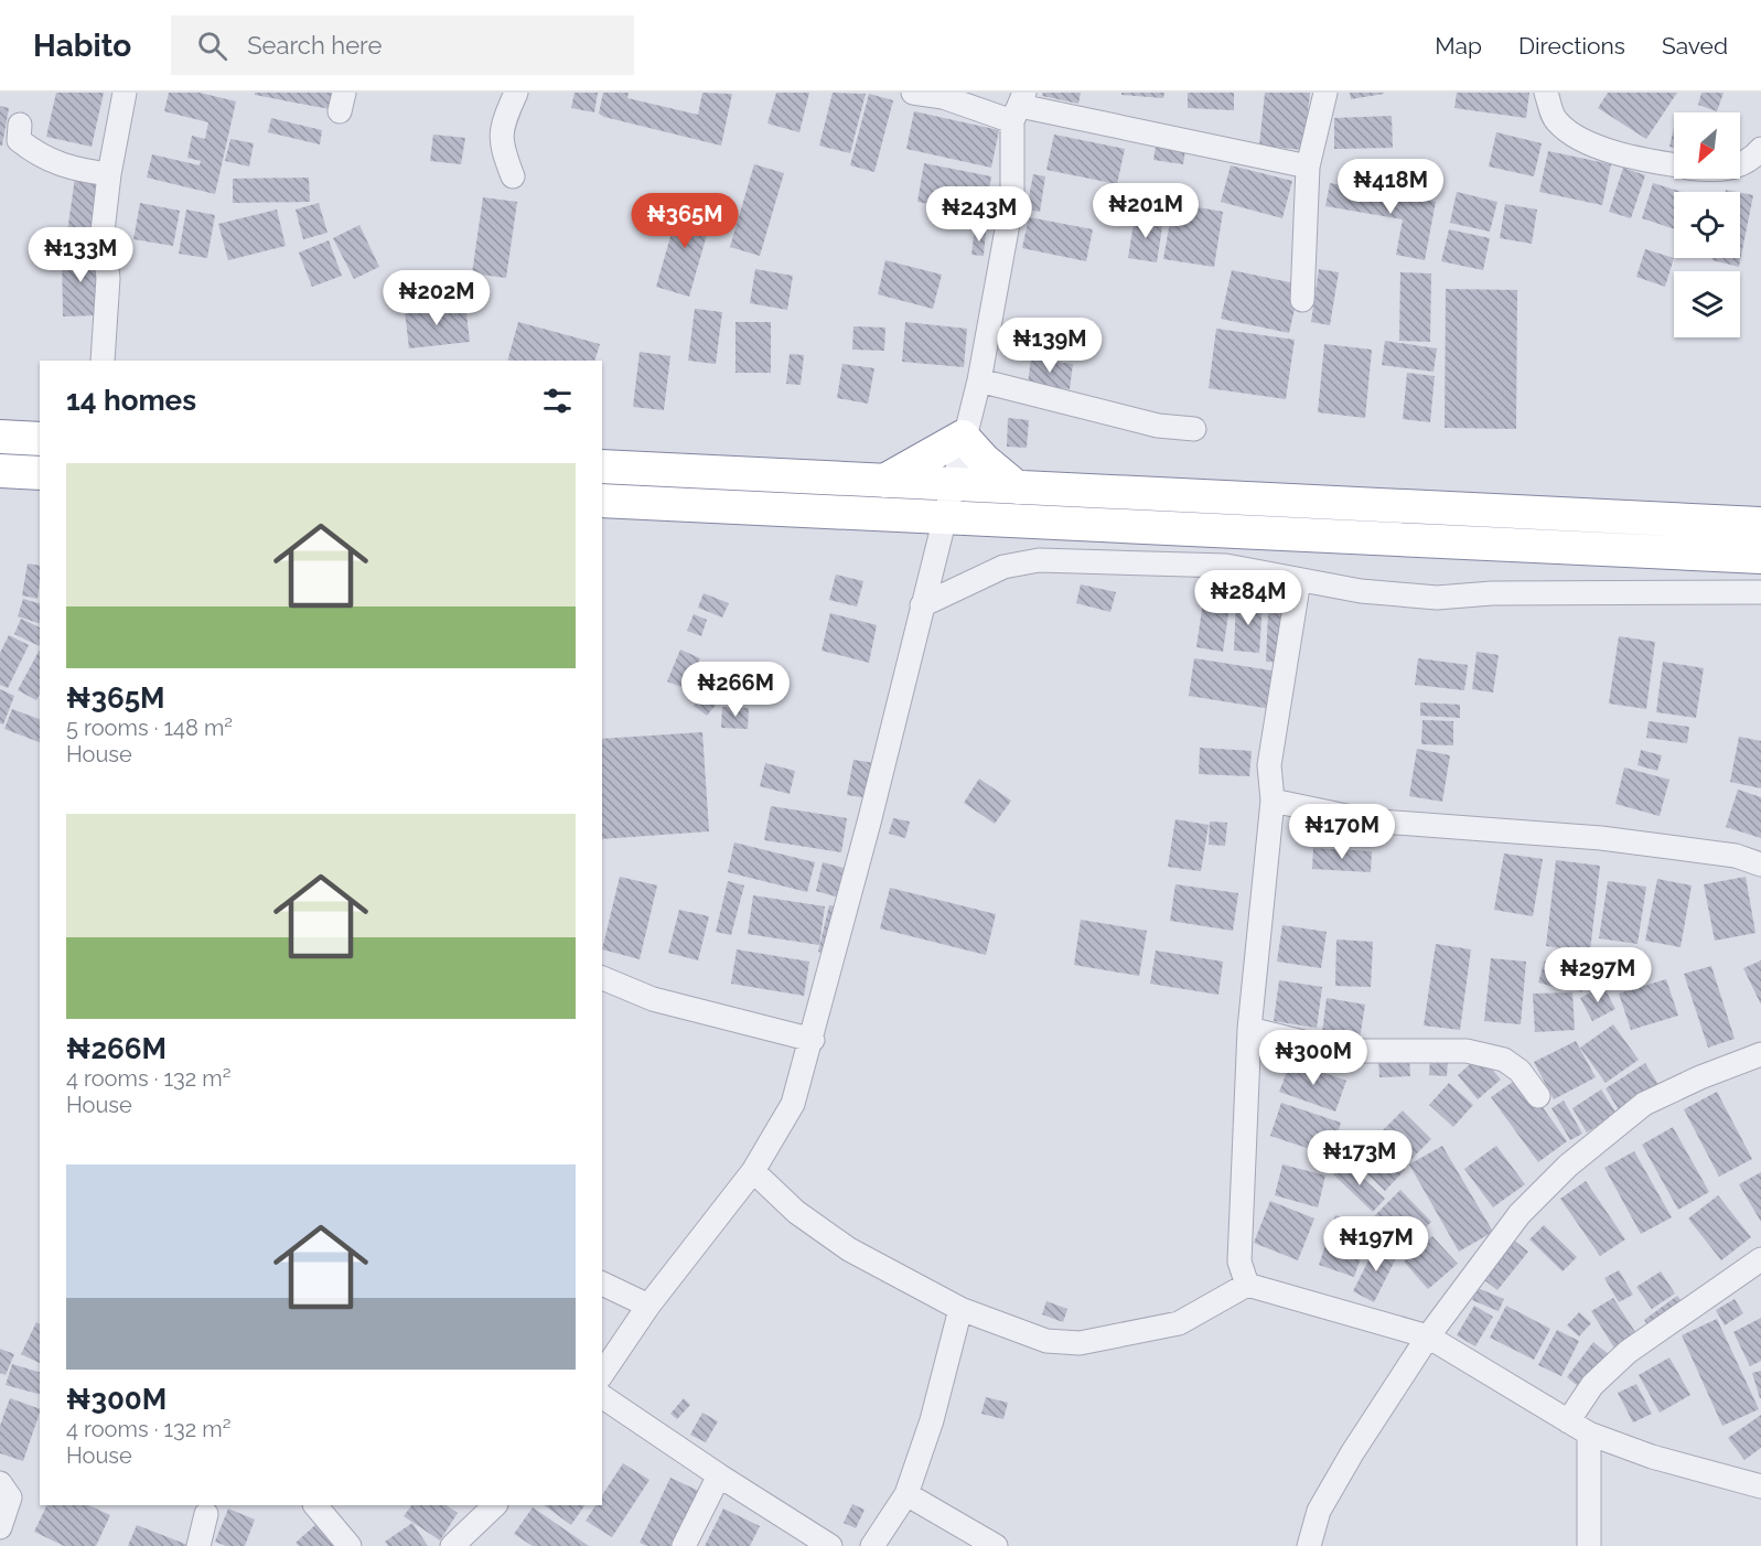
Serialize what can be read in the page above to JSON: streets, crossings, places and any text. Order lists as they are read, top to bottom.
{
  "north": "bottom left",
  "page": {
    "header": "Habito",
    "search": "Search here",
    "nav": ["Map", "Directions", "Saved"],
    "price": [
      "₦418M",
      "₦201M",
      "₦243M",
      "₦365M",
      "₦133M",
      "₦202M",
      "₦139M",
      "₦284M",
      "₦266M",
      "₦170M",
      "₦297M",
      "₦300M",
      "₦173M",
      "₦197M"
    ],
    "heading": "14 homes",
    "list": [
      {
        "name": "₦365M",
        "note": "5 rooms · 148 m² · House"
      },
      {
        "name": "₦266M",
        "note": "4 rooms · 132 m² · House"
      },
      {
        "name": "₦300M",
        "note": "4 rooms · 132 m² · House"
      }
    ]
  }
}
